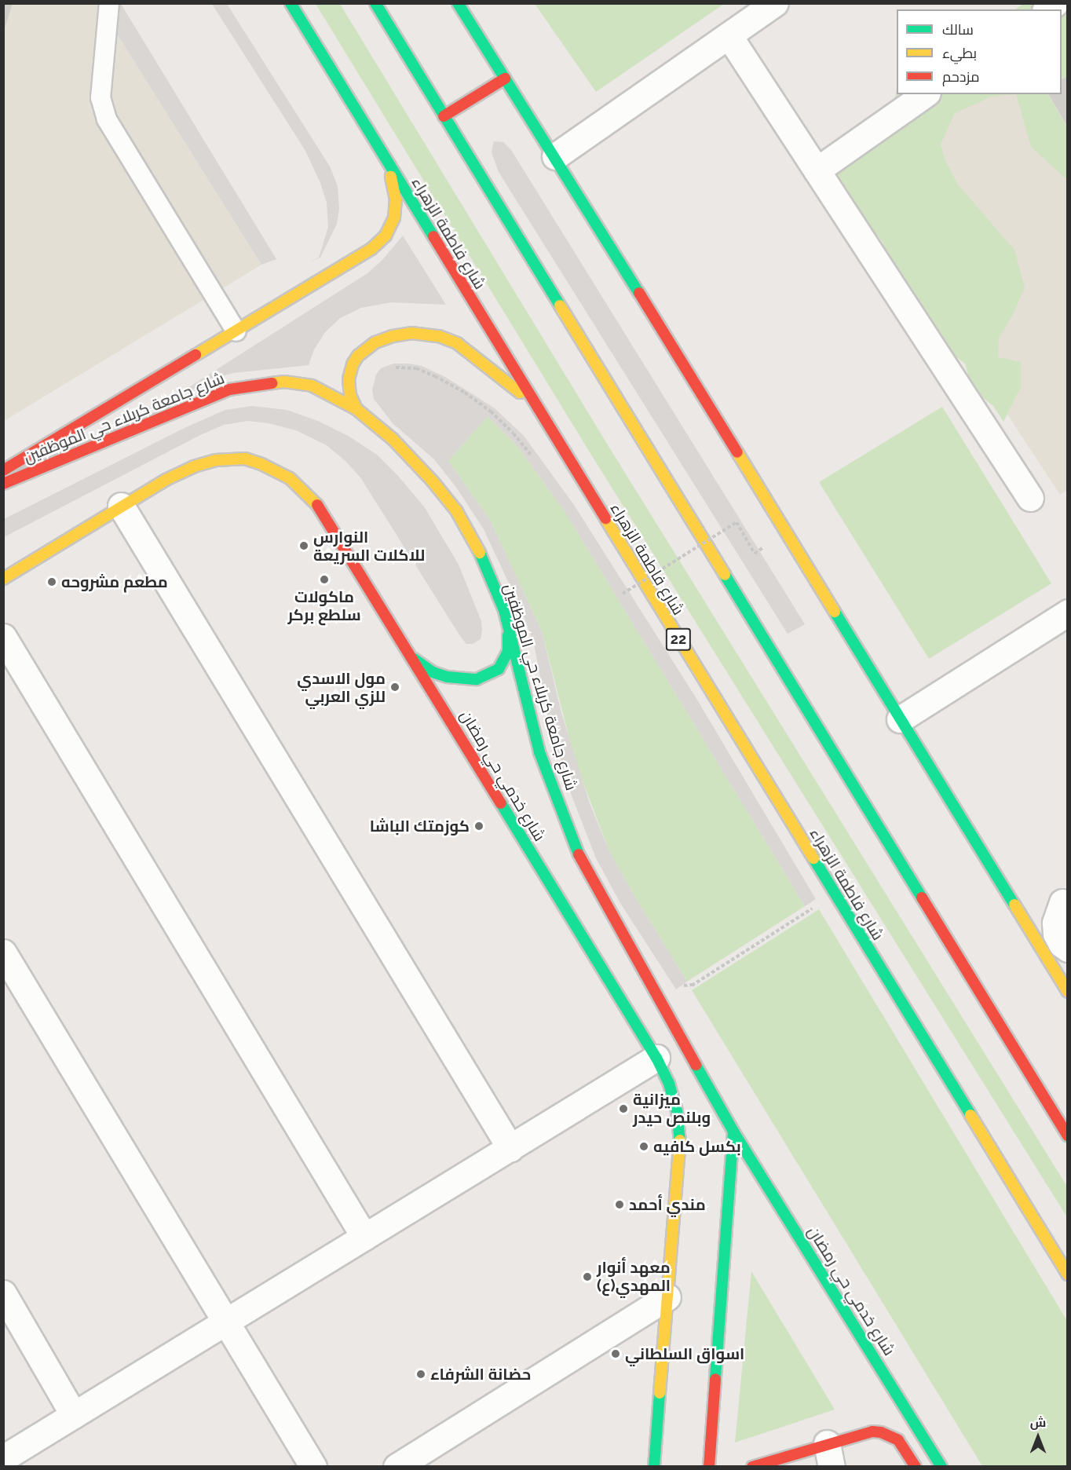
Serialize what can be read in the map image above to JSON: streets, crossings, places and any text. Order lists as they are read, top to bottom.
{
  "streets": {
    "main road": [
      "شارع فاطمة الزهراء",
      "شارع جامعة كربلاء حي الموظفين",
      "22",
      "شارع خدمي حي رمضان"
    ]
  },
  "crossings": [
    ["شارع جامعة كربلاء حي الموظفين", "شارع خدمي حي رمضان"]
  ],
  "places": [
    "النوارس للاكلات السريعة",
    "ماكولات سلطع بركر",
    "مطعم مشروحه",
    "مول الاسدي للزي العربي",
    "كوزمتك الباشا",
    "ميزانية وبلنص حيدر",
    "بكسل كافيه",
    "مندي أحمد",
    "معهد أنوار المهدي(ع)",
    "اسواق السلطاني",
    "حضانة الشرفاء"
  ],
  "legend": ["سالك", "بطيء", "مزدحم"],
  "north": "top"
}
